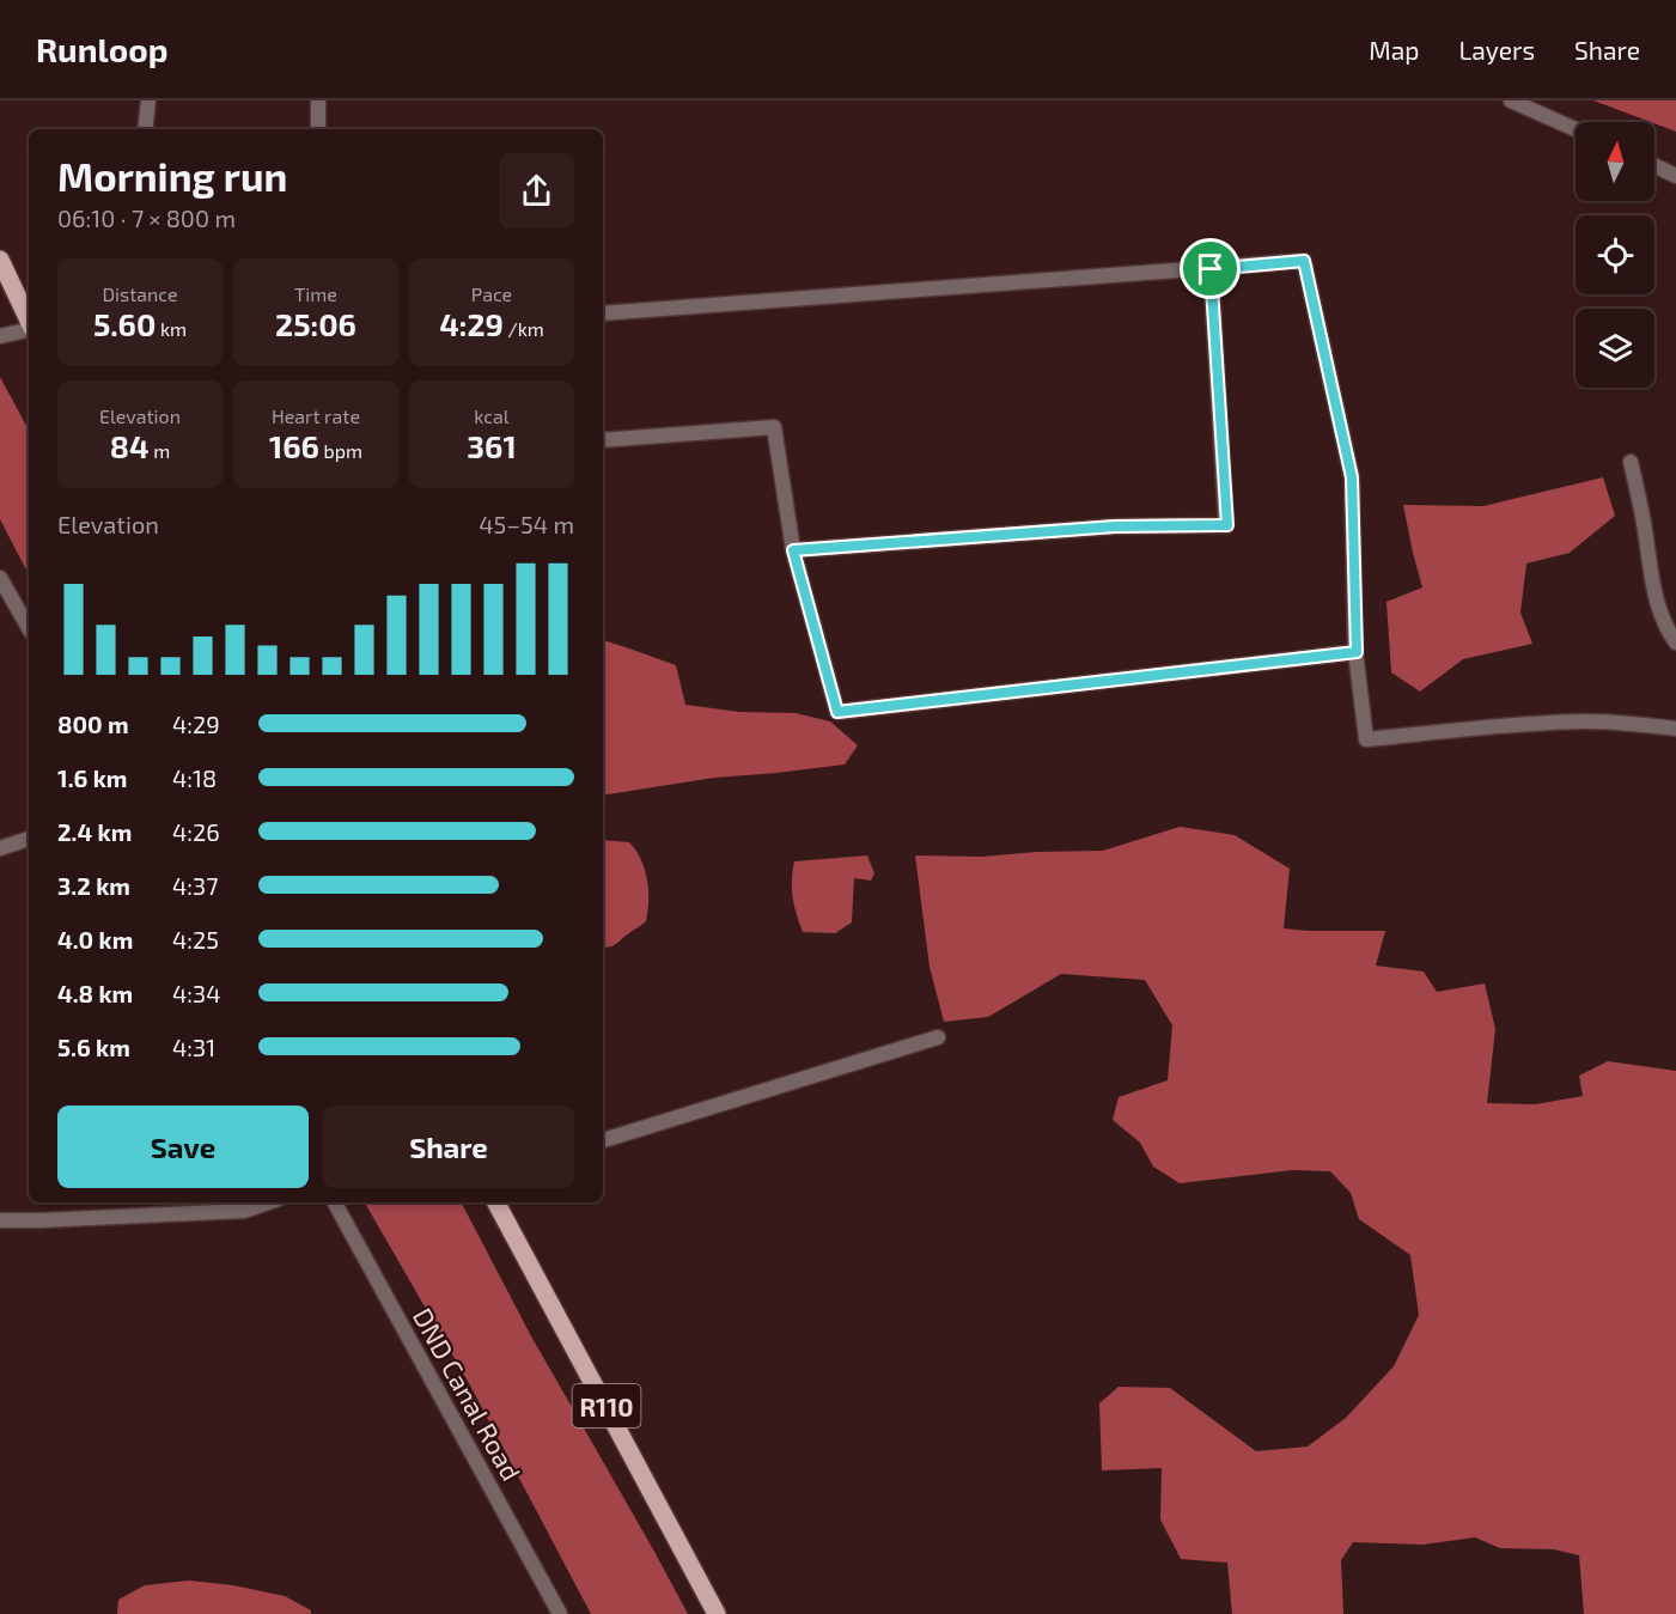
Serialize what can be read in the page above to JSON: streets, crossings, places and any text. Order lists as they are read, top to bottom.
{
  "streets": {
    "main road": ["R110"],
    "street": ["DND Canal Road"]
  },
  "north": "top",
  "page": {
    "header": "Runloop",
    "nav": ["Map", "Layers", "Share"],
    "heading": ["Morning run", "06:10 · 7 × 800 m"],
    "stats": [
      ["Distance", "5.60 km"],
      ["Time", "25:06"],
      ["Pace", "4:29 /km"],
      ["Elevation", "84 m"],
      ["Heart rate", "166 bpm"],
      ["kcal", "361"]
    ],
    "chart": ["Elevation", "45–54 m"],
    "list": [
      {
        "name": "800 m",
        "note": "4:29"
      },
      {
        "name": "1.6 km",
        "note": "4:18"
      },
      {
        "name": "2.4 km",
        "note": "4:26"
      },
      {
        "name": "3.2 km",
        "note": "4:37"
      },
      {
        "name": "4.0 km",
        "note": "4:25"
      },
      {
        "name": "4.8 km",
        "note": "4:34"
      },
      {
        "name": "5.6 km",
        "note": "4:31"
      }
    ],
    "buttons": ["Save", "Share"]
  }
}
